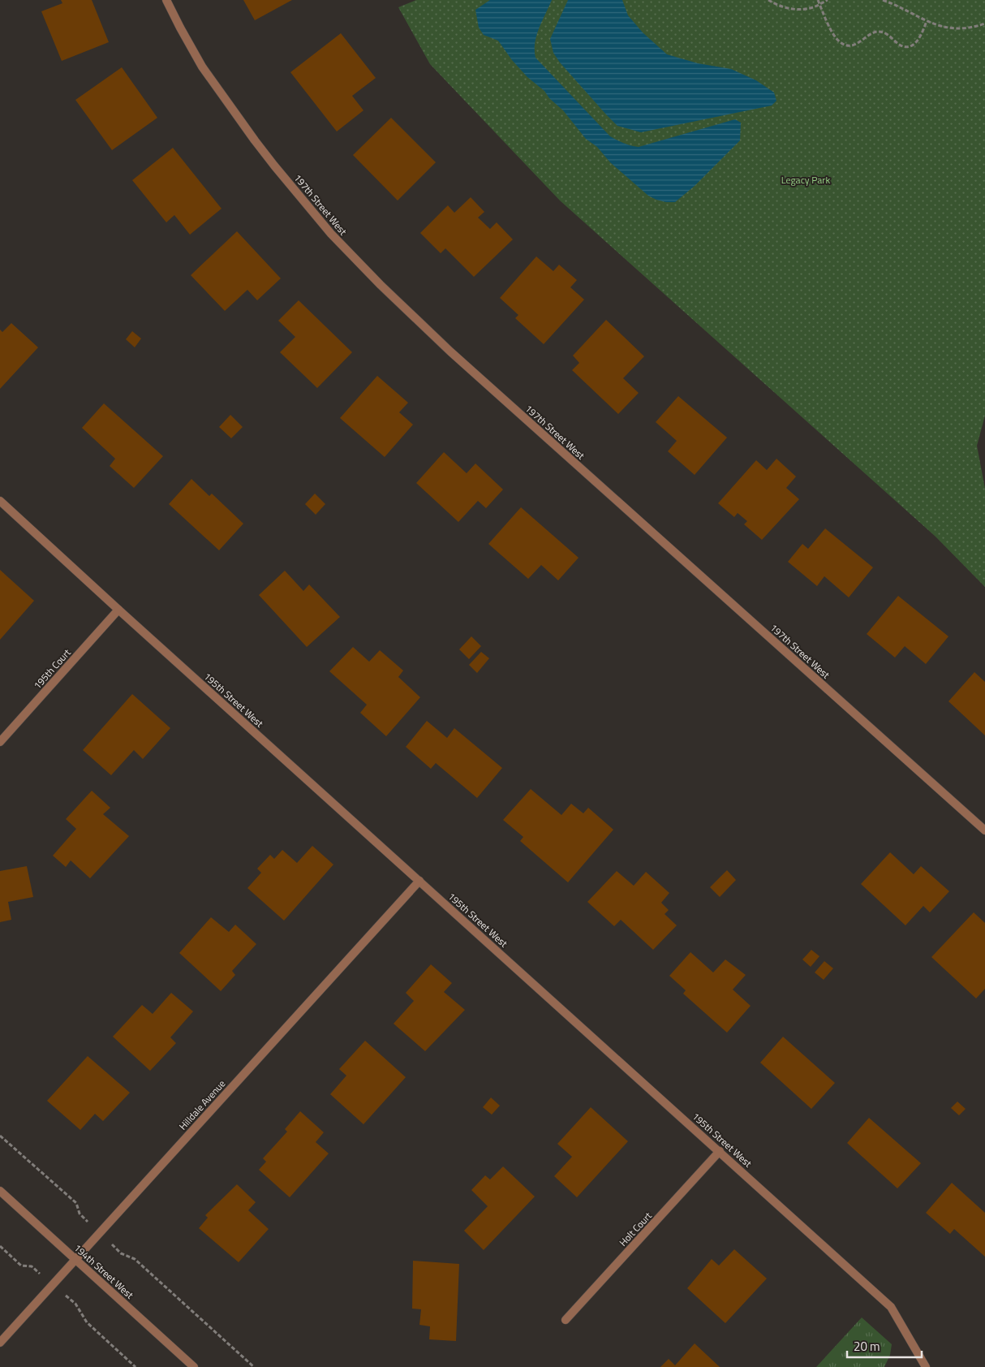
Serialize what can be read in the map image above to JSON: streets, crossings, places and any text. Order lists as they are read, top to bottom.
{
  "streets": {
    "street": [
      "197th Street West",
      "195th Court",
      "195th Street West",
      "Hilldale Avenue",
      "Holt Court",
      "194th Street West"
    ]
  },
  "crossings": [
    ["195th Court", "195th Street West"],
    ["195th Street West", "Hilldale Avenue"],
    ["195th Street West", "Holt Court"],
    ["Hilldale Avenue", "194th Street West"]
  ],
  "parks": ["Legacy Park"],
  "scale_bar": "20 m"
}
